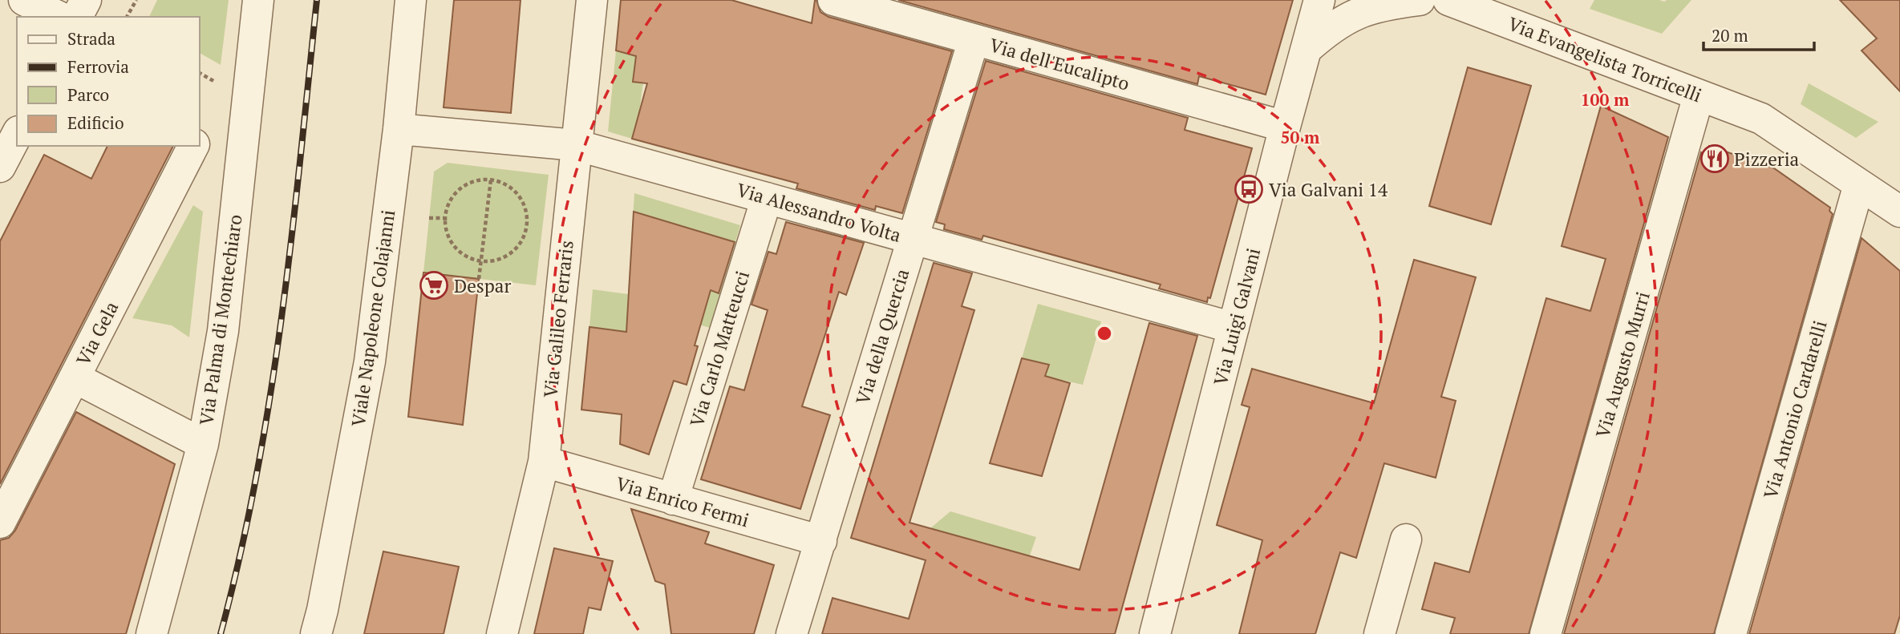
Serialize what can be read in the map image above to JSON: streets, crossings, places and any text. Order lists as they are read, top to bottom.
{
  "streets": {
    "street": [
      "Via Evangelista Torricelli",
      "Via dell'Eucalipto",
      "Via Alessandro Volta",
      "Via Luigi Galvani",
      "Viale Napoleone Colajanni",
      "Via Galileo Ferraris",
      "Via Palma di Montechiaro",
      "Via Gela",
      "Via della Quercia",
      "Via Carlo Matteucci",
      "Via Augusto Murri",
      "Via Antonio Cardarelli",
      "Via Enrico Fermi"
    ]
  },
  "crossings": [
    ["Via Evangelista Torricelli", "Via Augusto Murri"],
    ["Via Evangelista Torricelli", "Via Antonio Cardarelli"],
    ["Via dell'Eucalipto", "Via Luigi Galvani"],
    ["Via dell'Eucalipto", "Via della Quercia"],
    ["Via Alessandro Volta", "Via Luigi Galvani"],
    ["Via Alessandro Volta", "Viale Napoleone Colajanni"],
    ["Via Alessandro Volta", "Via Galileo Ferraris"],
    ["Via Alessandro Volta", "Via della Quercia"],
    ["Via Alessandro Volta", "Via Carlo Matteucci"],
    ["Via Galileo Ferraris", "Via Enrico Fermi"],
    ["Via della Quercia", "Via Enrico Fermi"],
    ["Via Carlo Matteucci", "Via Enrico Fermi"]
  ],
  "places": {
    "restaurant": ["Pizzeria"],
    "bus stop": ["Via Galvani 14"],
    "supermarket": ["Despar"]
  },
  "legend": [
    "Strada",
    "Ferrovia",
    "Parco",
    "Edificio"
  ],
  "scale_bar": "20 m",
  "rings": ["100 m", "50 m"]
}
